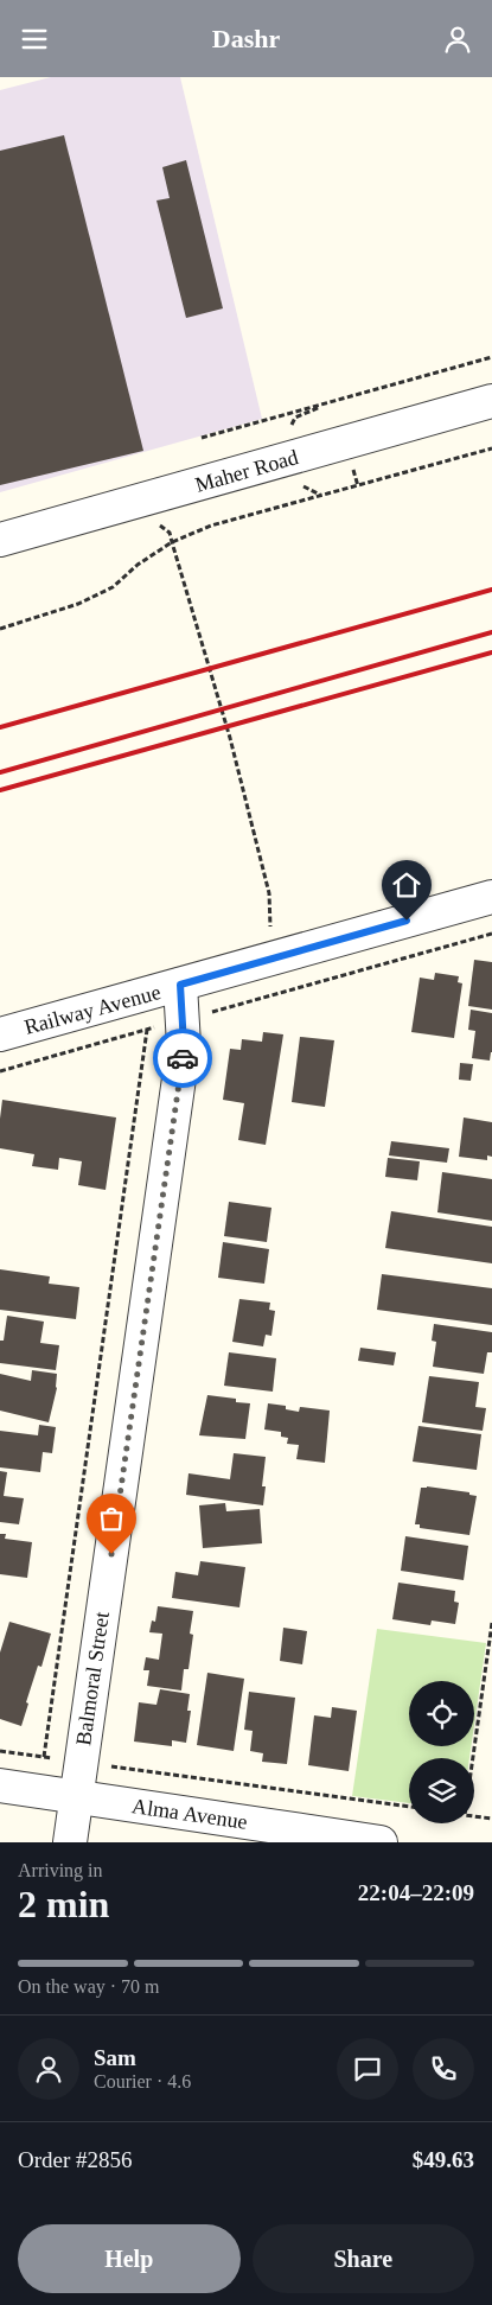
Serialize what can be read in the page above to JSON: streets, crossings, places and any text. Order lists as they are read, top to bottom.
{
  "streets": {
    "street": [
      "Maher Road",
      "Railway Avenue",
      "Balmoral Street",
      "Alma Avenue"
    ]
  },
  "crossings": [
    ["Railway Avenue", "Balmoral Street"],
    ["Balmoral Street", "Alma Avenue"]
  ],
  "page": {
    "header": "Dashr",
    "heading": ["2 min", "Arriving in", "22:04–22:09"],
    "panel": [
      "Sam",
      "Courier · 4.6",
      "Order #2856",
      "$49.63"
    ],
    "bar": "On the way · 70 m",
    "buttons": ["Help", "Share"]
  }
}
